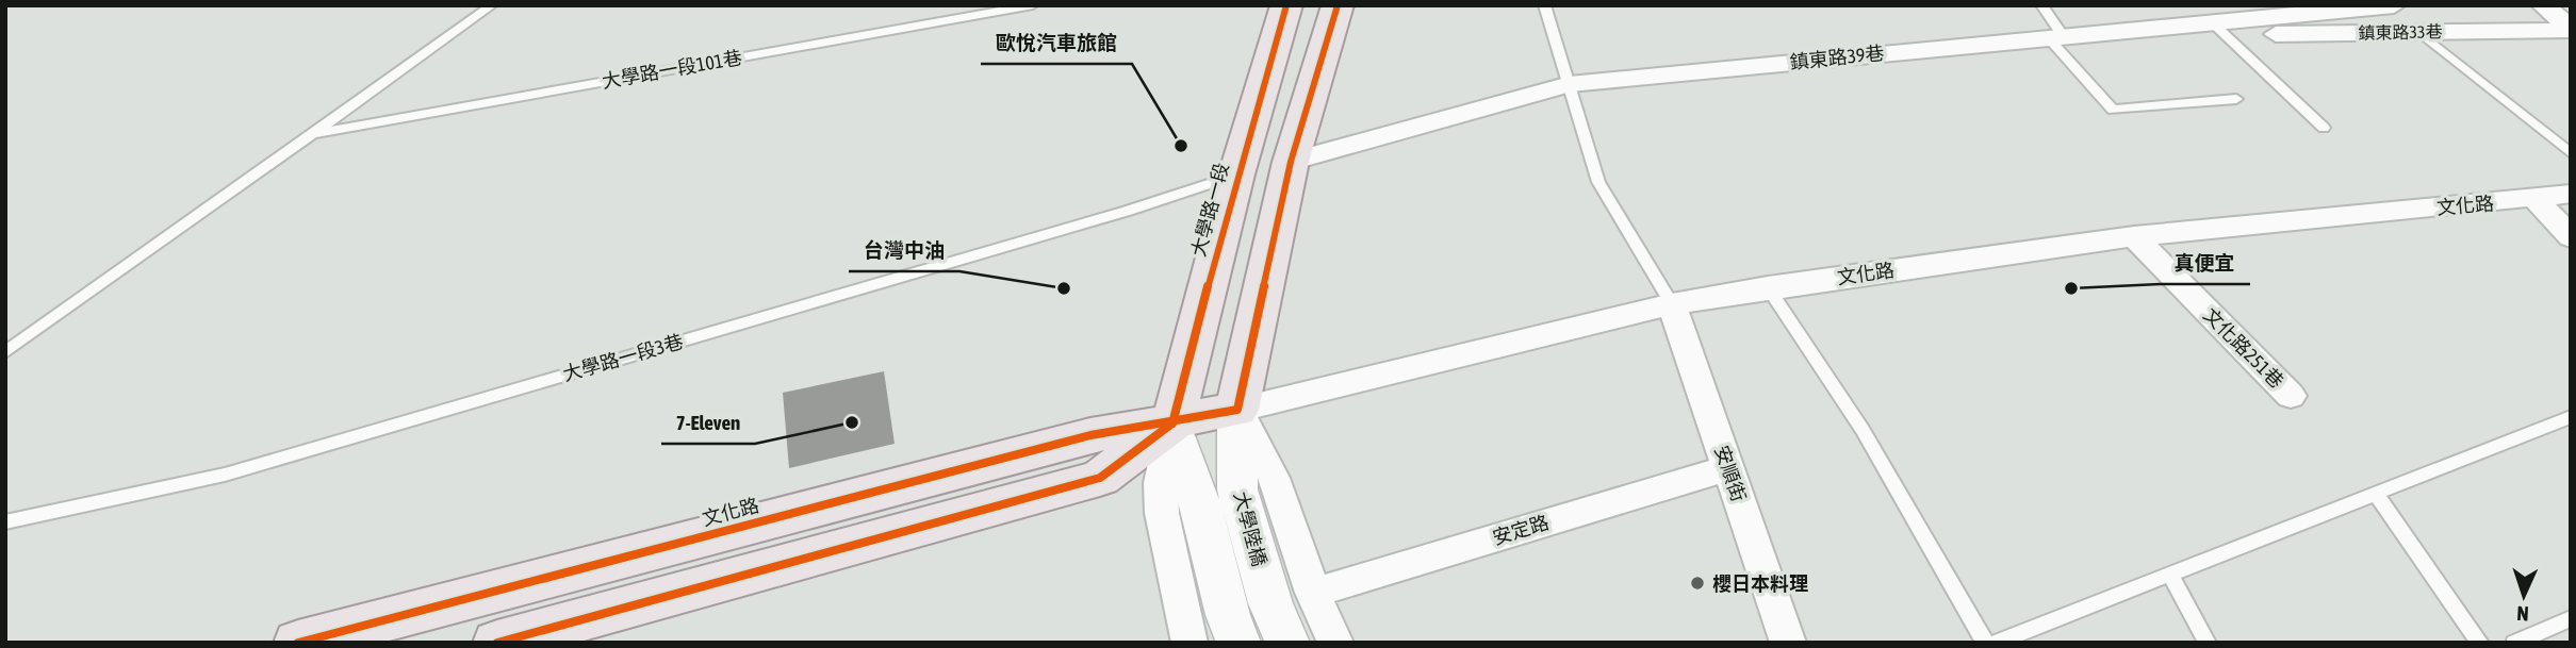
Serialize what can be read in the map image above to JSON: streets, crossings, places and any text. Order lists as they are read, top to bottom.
{
  "streets": {
    "main road": ["文化路", "大學路一段"],
    "street": [
      "鎮東路33巷",
      "鎮東路39巷",
      "文化路251巷",
      "安順街",
      "大學陸橋",
      "安定路"
    ],
    "lane": ["大學路一段101巷", "大學路一段3巷"]
  },
  "crossings": [
    ["鎮東路33巷", "鎮東路39巷"],
    ["文化路", "大學路一段"],
    ["文化路", "文化路251巷"],
    ["文化路", "安順街"],
    ["文化路", "大學陸橋"],
    ["大學路一段", "大學路一段3巷"],
    ["大學路一段", "大學陸橋"],
    ["安順街", "安定路"]
  ],
  "places": [
    "歐悅汽車旅館",
    "台灣中油",
    "真便宜",
    "7-Eleven",
    "櫻日本料理"
  ],
  "north": "bottom"
}
